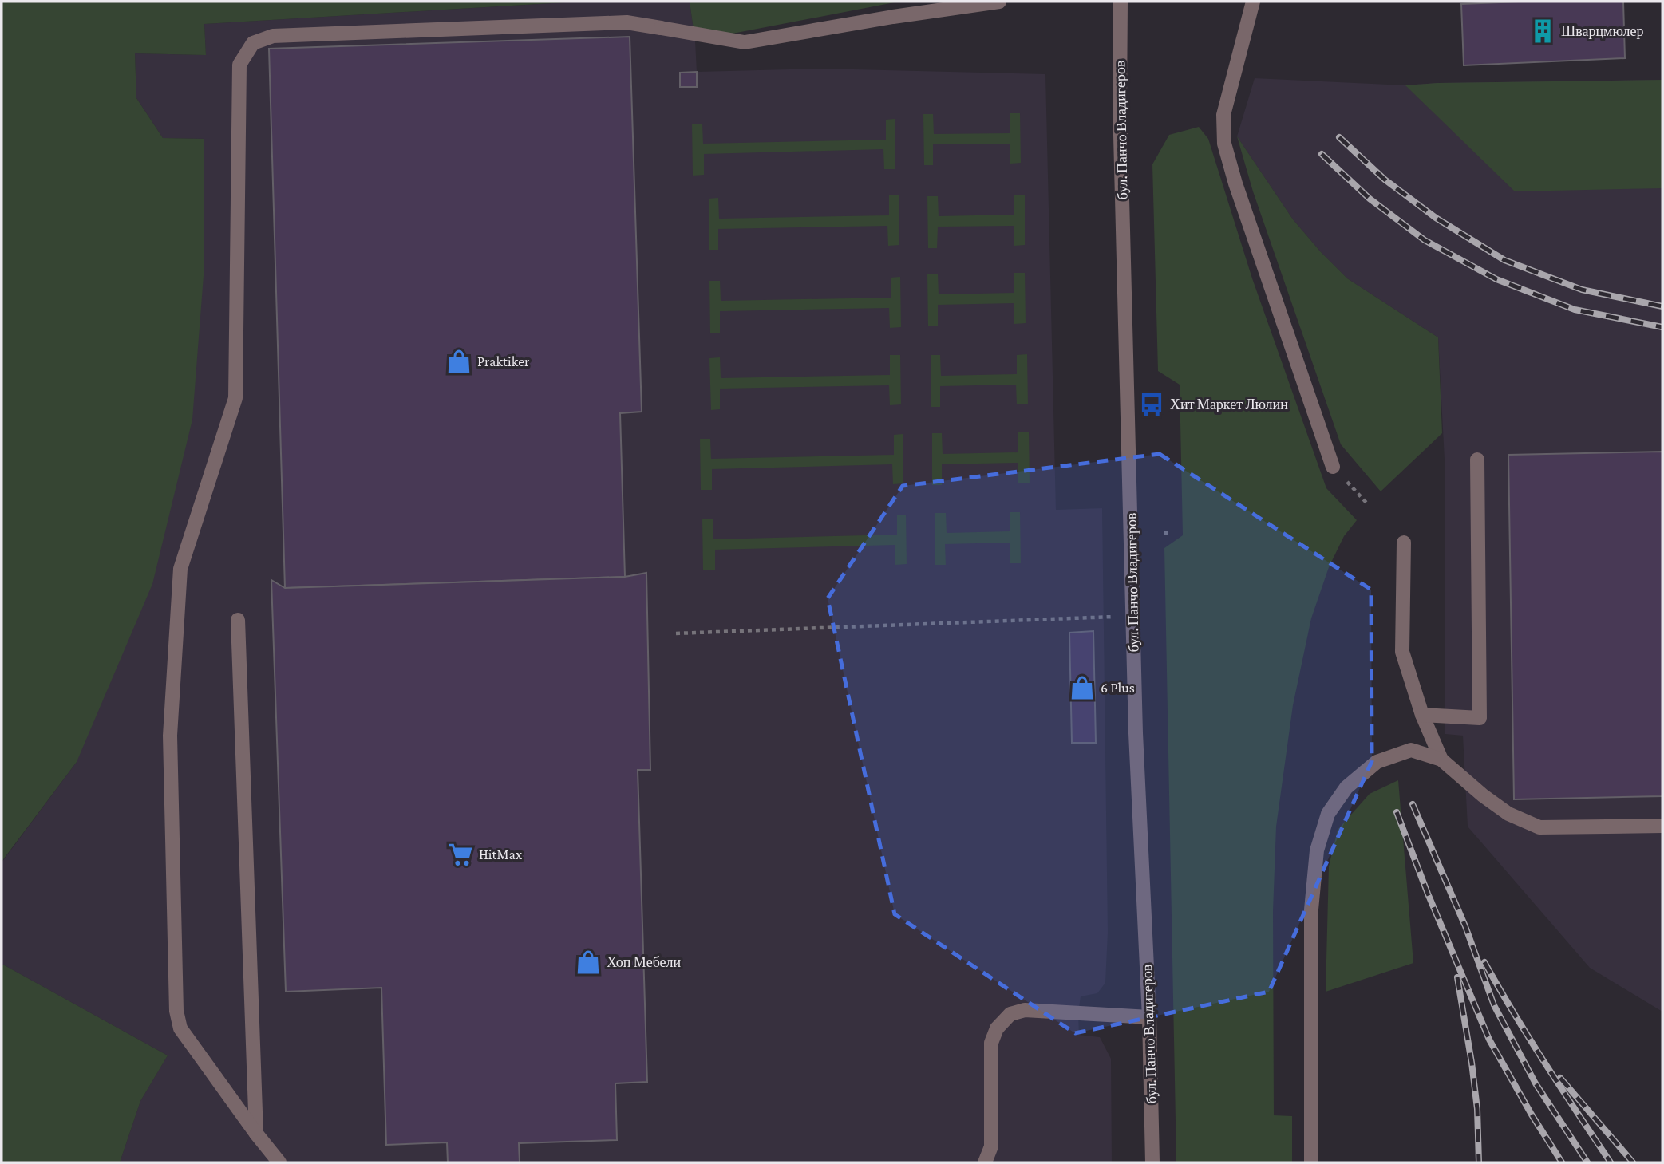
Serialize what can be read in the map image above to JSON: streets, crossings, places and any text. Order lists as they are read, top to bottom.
{
  "streets": {
    "street": ["бул. Панчо Владигеров"]
  },
  "places": {
    "building": ["Шварцмюлер"],
    "shop": ["Praktiker", "6 Plus", "Хоп Мебели"],
    "bus stop": ["Хит Маркет Люлин"],
    "supermarket": ["HitMax"]
  }
}
